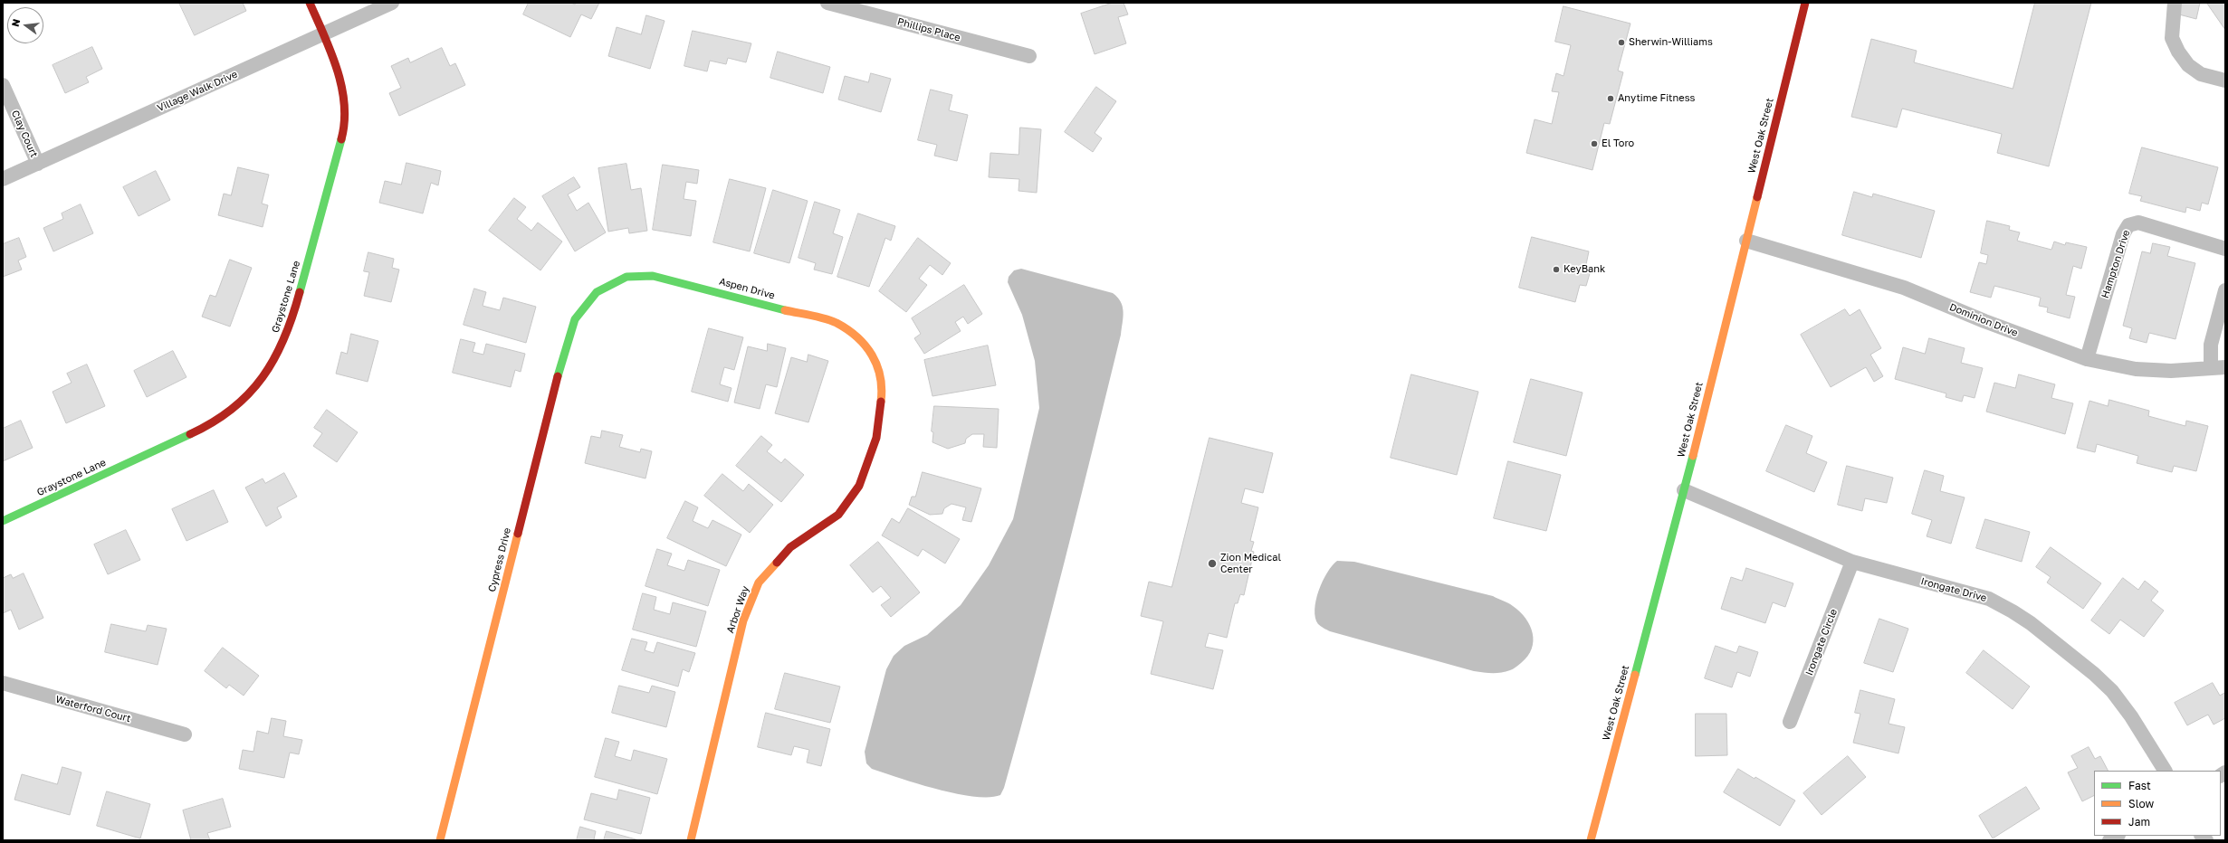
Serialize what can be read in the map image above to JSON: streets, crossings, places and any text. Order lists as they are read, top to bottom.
{
  "streets": {
    "street": [
      "Phillips Place",
      "Village Walk Drive",
      "Clay Court",
      "West Oak Street",
      "Hampton Drive",
      "Aspen Drive",
      "Graystone Lane",
      "Dominion Drive",
      "Cypress Drive",
      "Irongate Drive",
      "Arbor Way",
      "Irongate Circle",
      "Waterford Court"
    ]
  },
  "crossings": [
    ["Village Walk Drive", "Clay Court"],
    ["Village Walk Drive", "Graystone Lane"],
    ["West Oak Street", "Dominion Drive"],
    ["West Oak Street", "Irongate Drive"],
    ["Hampton Drive", "Dominion Drive"],
    ["Aspen Drive", "Cypress Drive"],
    ["Aspen Drive", "Arbor Way"],
    ["Irongate Drive", "Irongate Circle"]
  ],
  "places": [
    "Sherwin-Williams",
    "Anytime Fitness",
    "El Toro",
    "KeyBank",
    "Zion Medical Center"
  ],
  "legend": ["Fast", "Slow", "Jam"],
  "north": "left"
}
